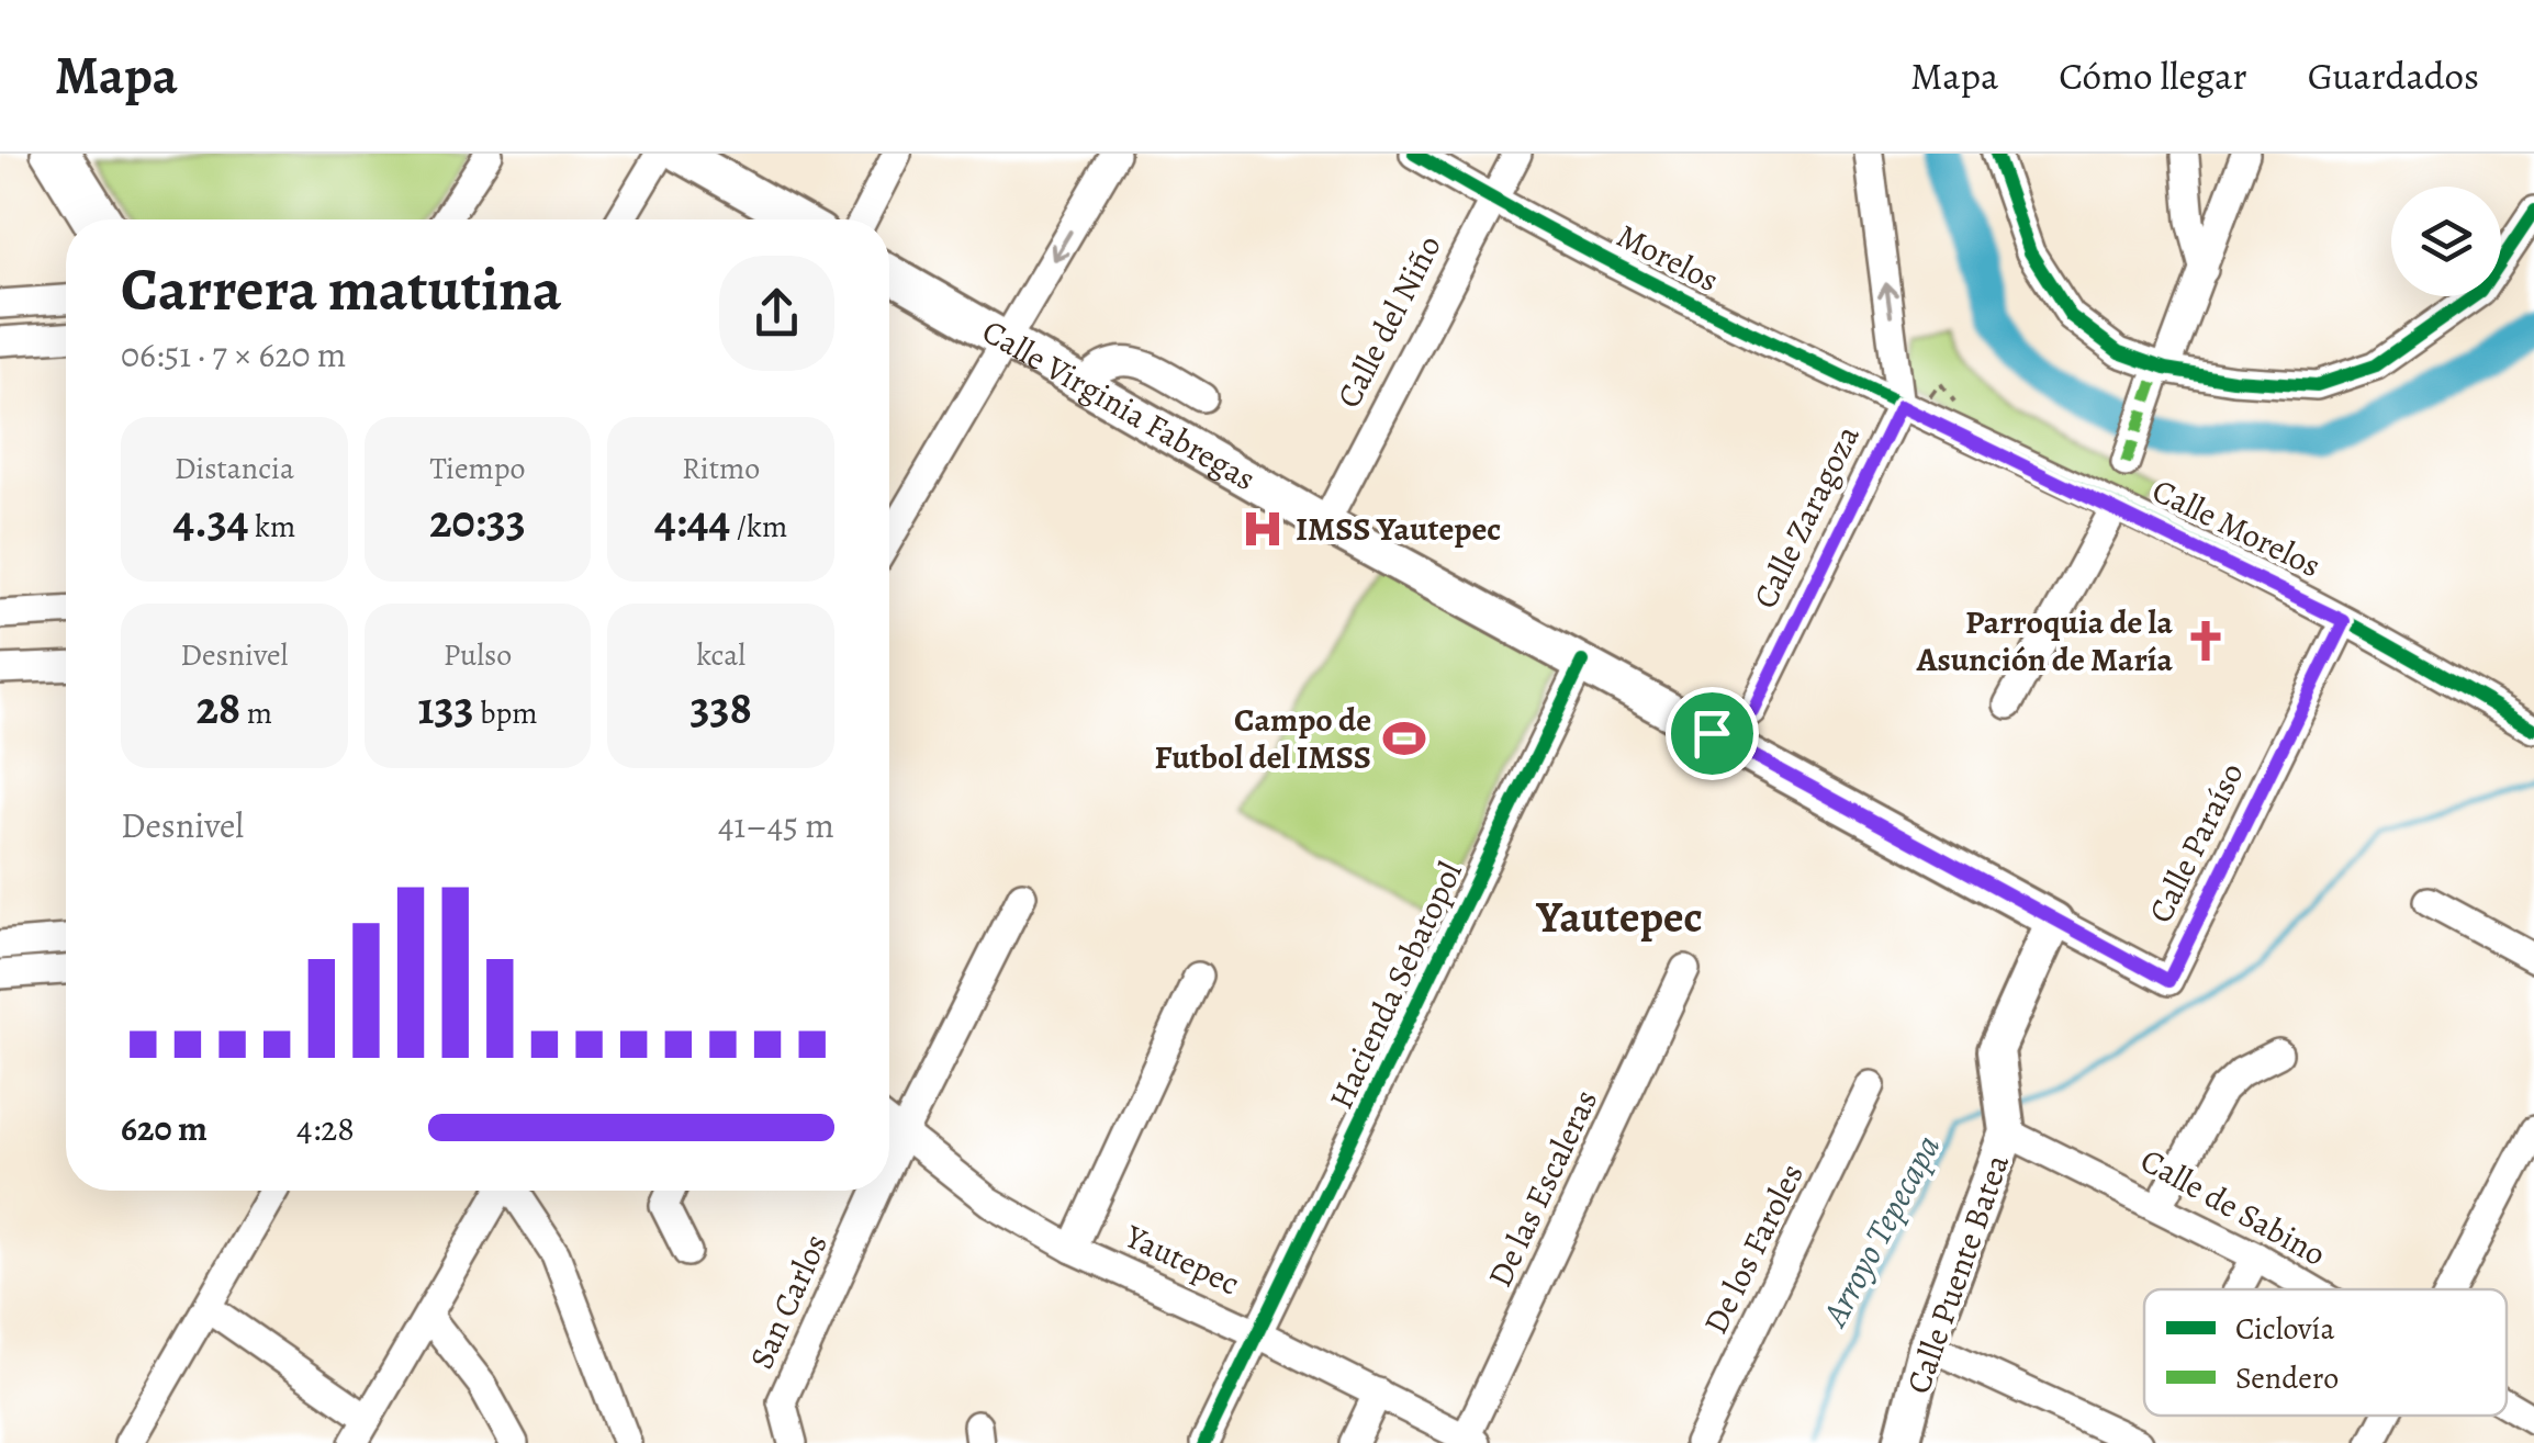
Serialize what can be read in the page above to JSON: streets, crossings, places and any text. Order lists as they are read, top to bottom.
{
  "streets": {
    "main road": ["Calle Virginia Fabregas", "Calle Puente Batea"],
    "street": [
      "Morelos",
      "Calle del Niño",
      "Calle Zaragoza",
      "Calle Morelos",
      "Calle Paraíso",
      "Hacienda Sebatopol",
      "De las Escaleras",
      "Calle de Sabino",
      "De los Faroles",
      "Yautepec",
      "San Carlos"
    ]
  },
  "crossings": [
    ["Morelos", "Calle del Niño"],
    ["Morelos", "Calle Zaragoza"],
    ["Morelos", "Calle Morelos"],
    ["Calle del Niño", "Calle Virginia Fabregas"],
    ["Calle Virginia Fabregas", "Calle Zaragoza"],
    ["Calle Virginia Fabregas", "Calle Paraíso"],
    ["Calle Virginia Fabregas", "Hacienda Sebatopol"],
    ["Calle Virginia Fabregas", "Calle Puente Batea"],
    ["Calle Zaragoza", "Calle Morelos"],
    ["Calle Morelos", "Calle Paraíso"],
    ["Calle Paraíso", "Calle Puente Batea"],
    ["Hacienda Sebatopol", "Yautepec"],
    ["De las Escaleras", "Yautepec"],
    ["Calle de Sabino", "Calle Puente Batea"],
    ["Yautepec", "San Carlos"]
  ],
  "one_way": ["Calle Zaragoza"],
  "districts": ["Yautepec"],
  "water": ["Arroyo Tepecapa"],
  "places": {
    "hospital": ["IMSS Yautepec"],
    "church": ["Parroquia de la Asunción de María"],
    "sports": ["Campo de Futbol del IMSS"]
  },
  "legend": ["Ciclovía", "Sendero"],
  "page": {
    "header": "Mapa",
    "nav": ["Mapa", "Cómo llegar", "Guardados"],
    "heading": ["Carrera matutina", "06:51 · 7 × 620 m"],
    "stats": [
      ["Distancia", "4.34 km"],
      ["Tiempo", "20:33"],
      ["Ritmo", "4:44 /km"],
      ["Desnivel", "28 m"],
      ["Pulso", "133 bpm"],
      ["kcal", "338"]
    ],
    "chart": ["Desnivel", "41–45 m"],
    "list": [
      {
        "name": "620 m",
        "note": "4:28"
      }
    ]
  }
}
